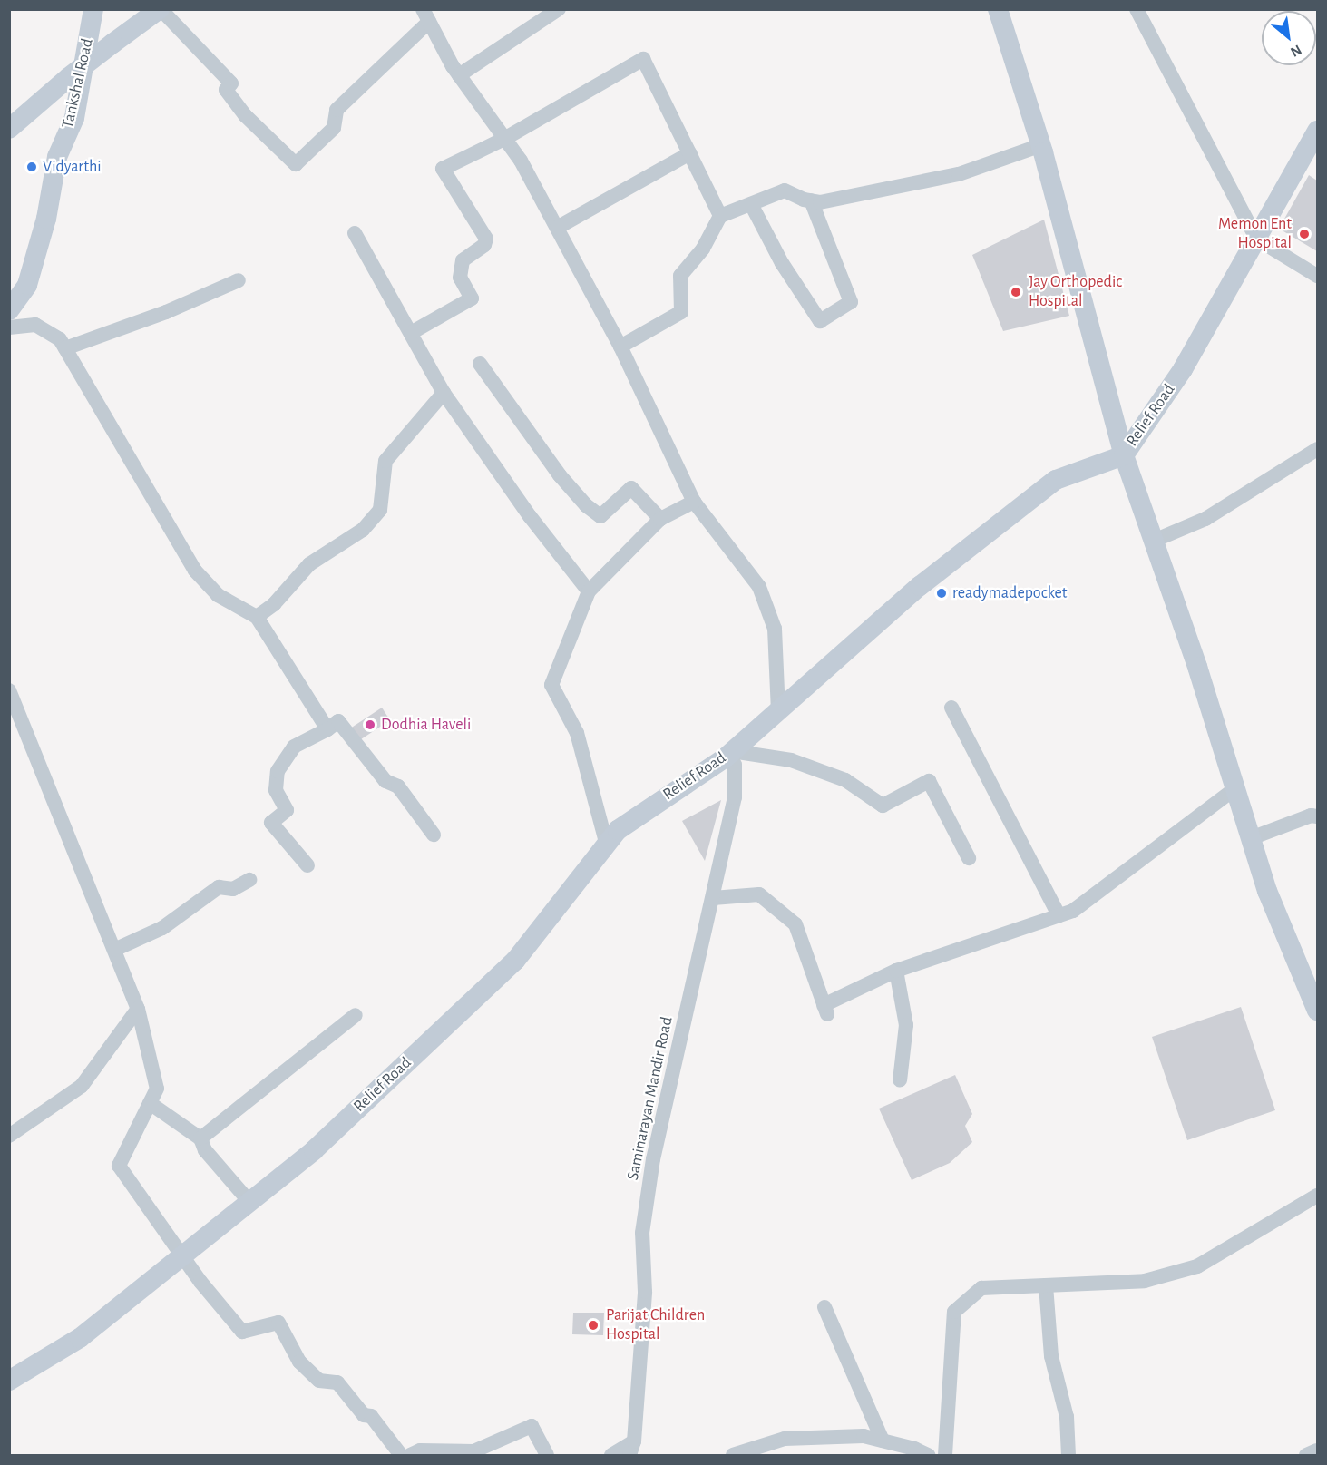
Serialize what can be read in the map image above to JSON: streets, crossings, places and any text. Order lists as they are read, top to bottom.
{
  "streets": {
    "main road": ["Tankshal Road", "Relief Road"],
    "street": ["Saminarayan Mandir Road"]
  },
  "crossings": [
    ["Relief Road", "Saminarayan Mandir Road"]
  ],
  "places": [
    "Vidyarthi",
    "Memon Ent Hospital",
    "Jay Orthopedic Hospital",
    "readymadepocket",
    "Dodhia Haveli",
    "Parijat Children Hospital"
  ],
  "north": "bottom right"
}
